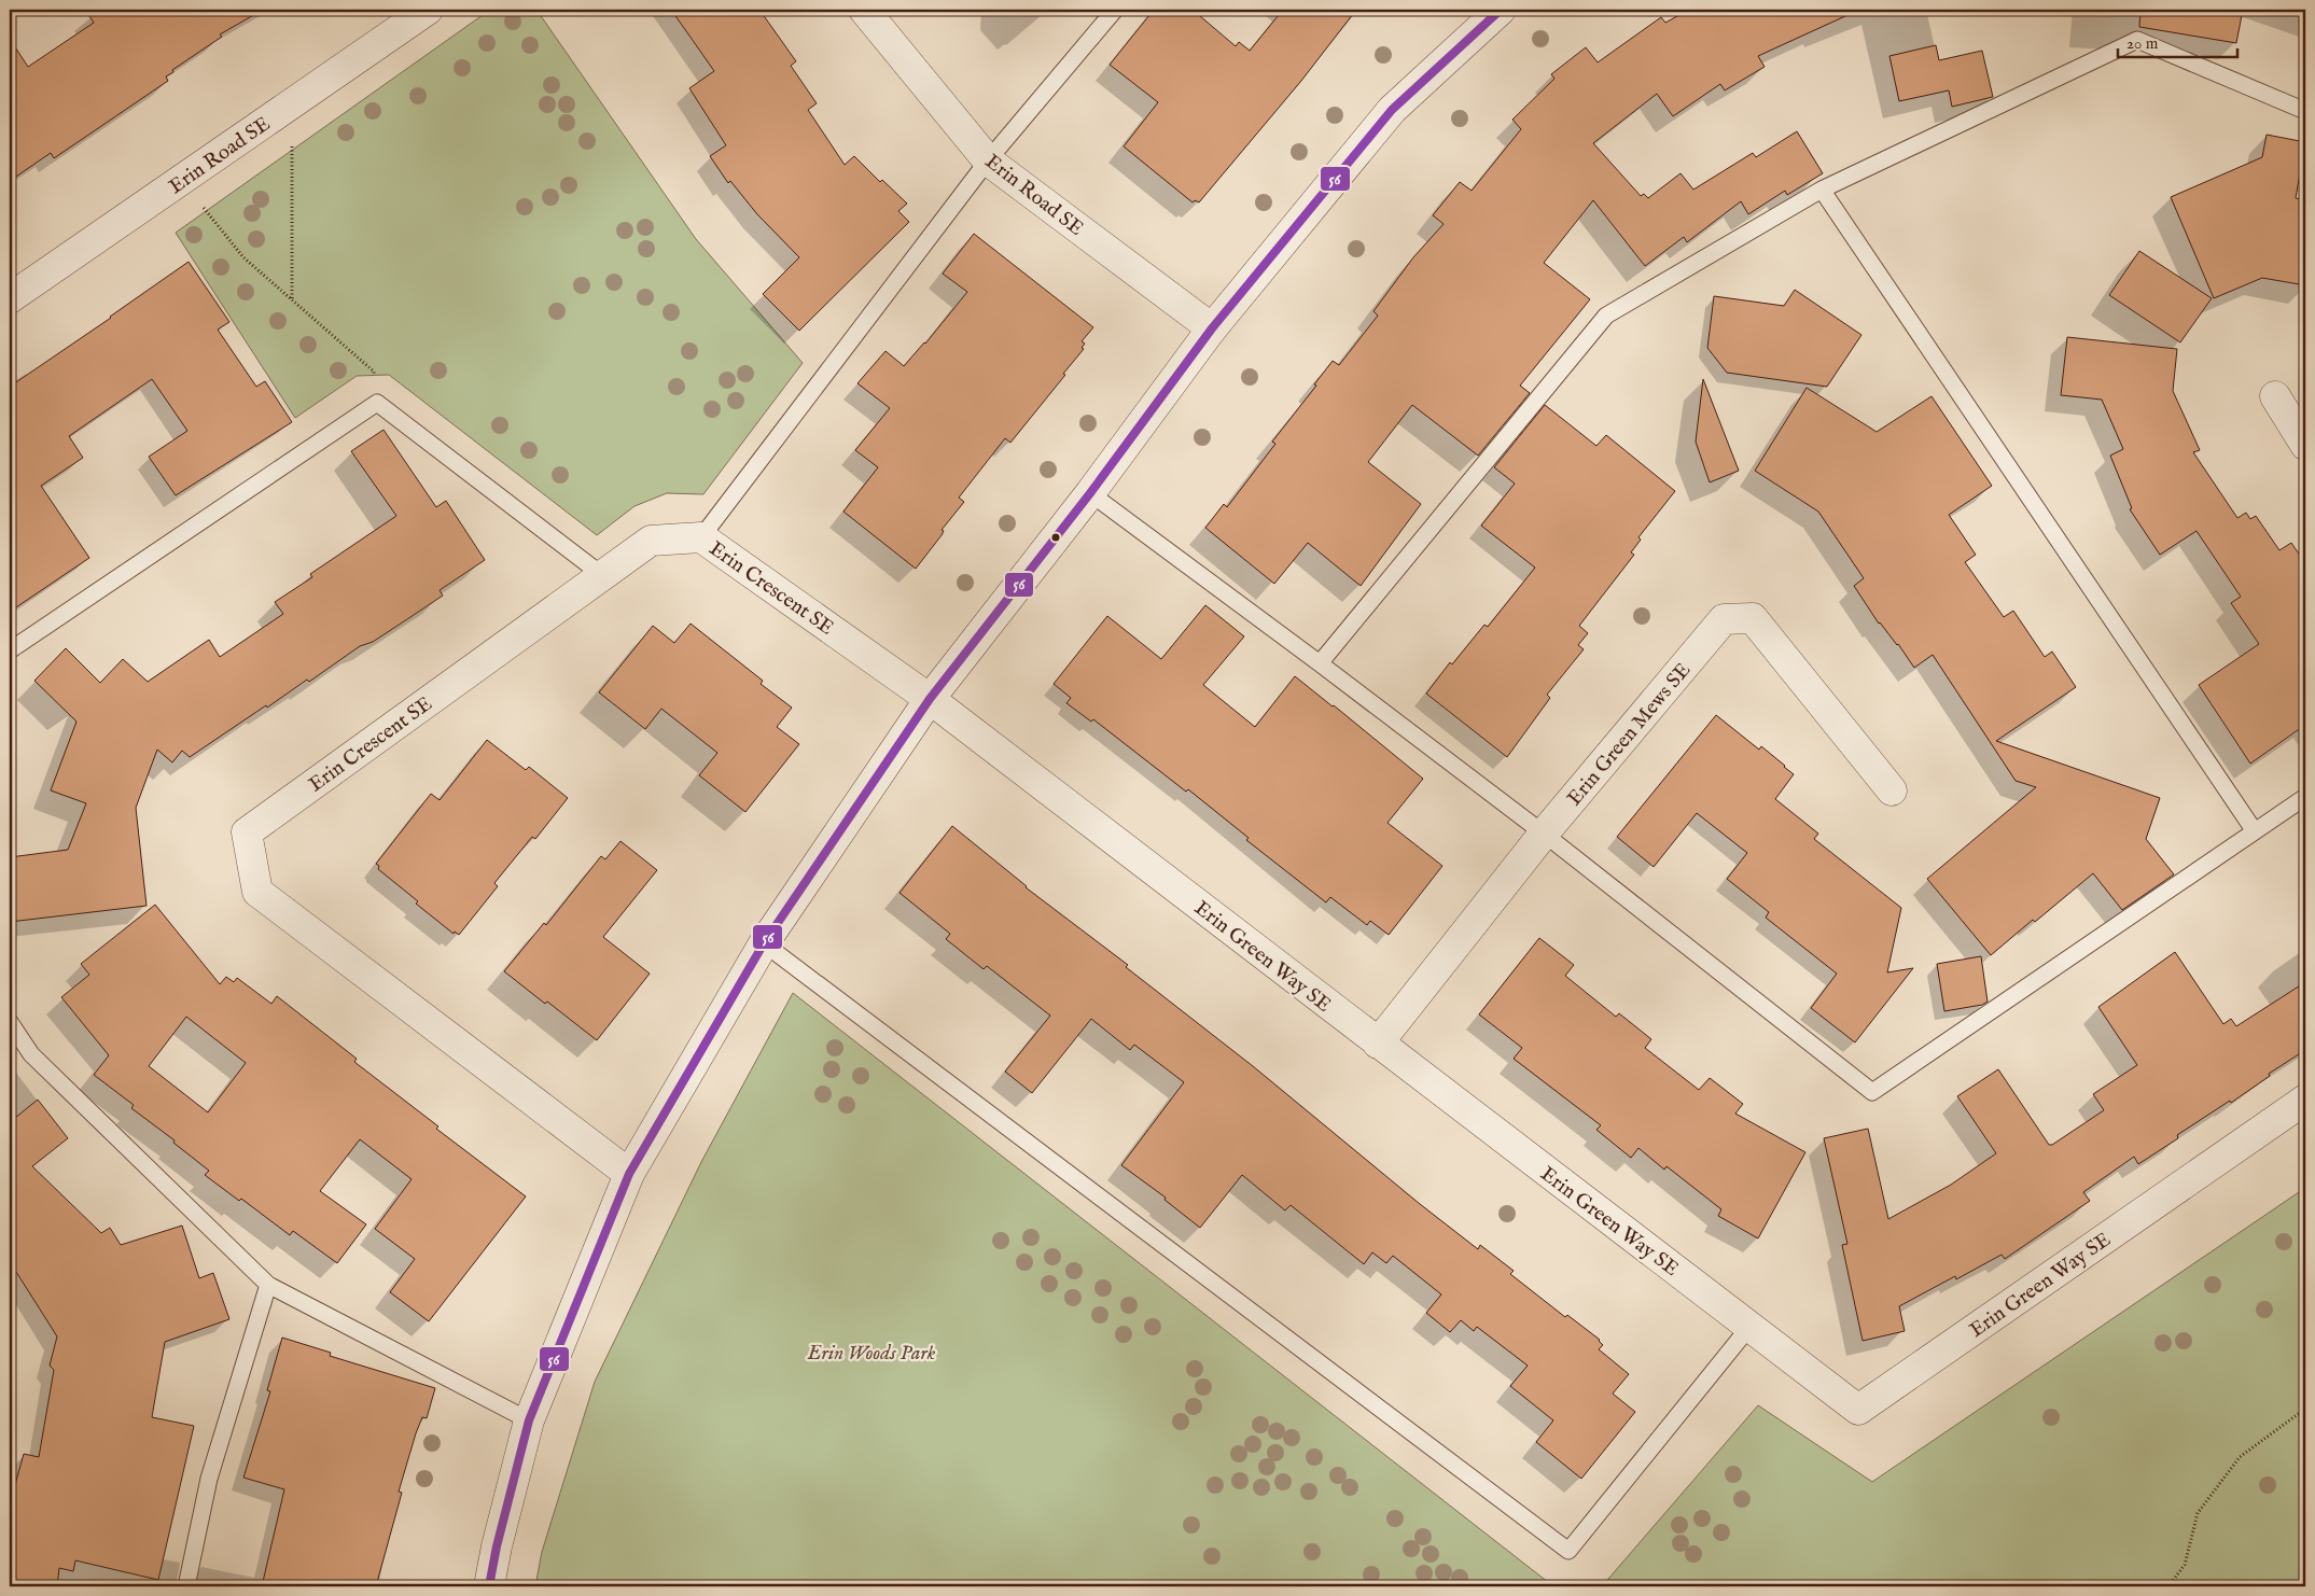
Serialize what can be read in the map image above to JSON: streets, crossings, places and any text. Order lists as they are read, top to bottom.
{
  "streets": {
    "street": [
      "Erin Road SE",
      "Erin Crescent SE",
      "Erin Green Mews SE",
      "Erin Green Way SE"
    ]
  },
  "crossings": [
    ["Erin Crescent SE", "Erin Green Way SE"],
    ["Erin Green Mews SE", "Erin Green Way SE"]
  ],
  "parks": ["Erin Woods Park"],
  "lines": ["transit line 56"],
  "scale_bar": "20 m"
}
